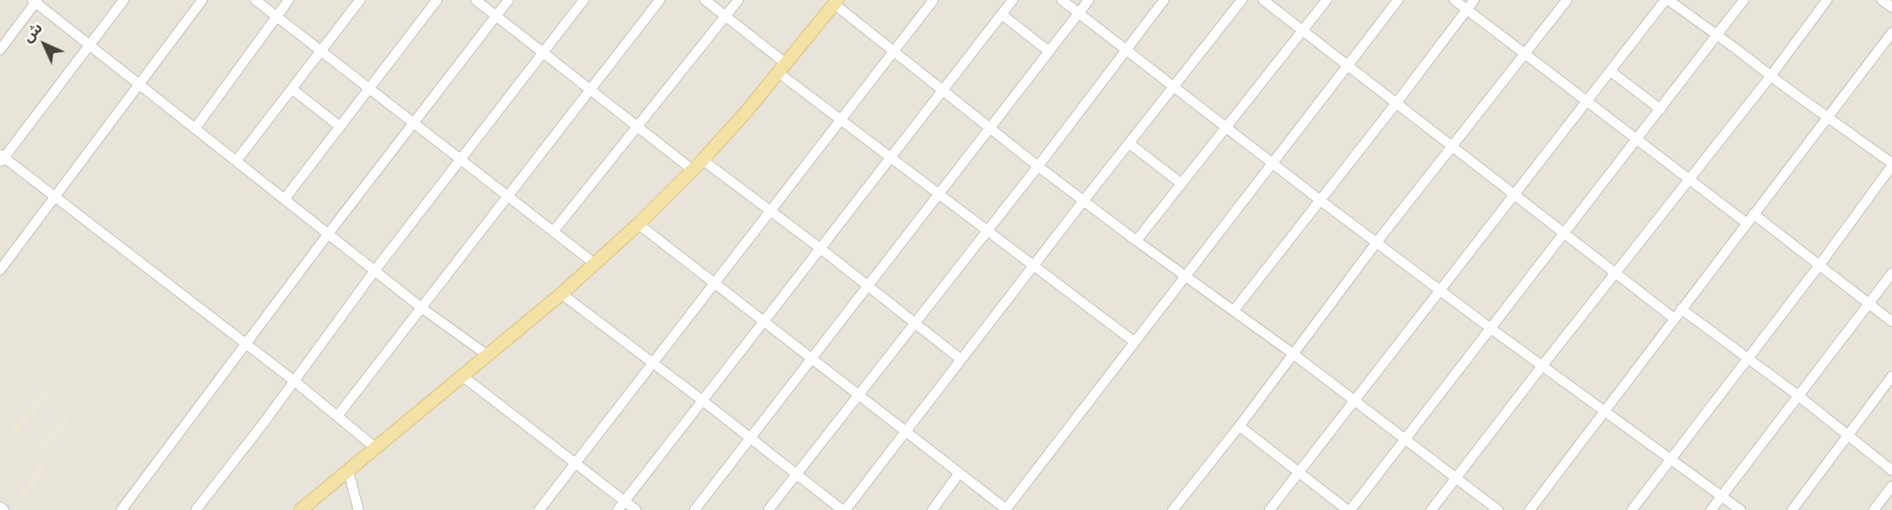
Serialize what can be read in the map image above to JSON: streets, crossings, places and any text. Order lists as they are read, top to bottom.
{
  "north": "top left"
}
